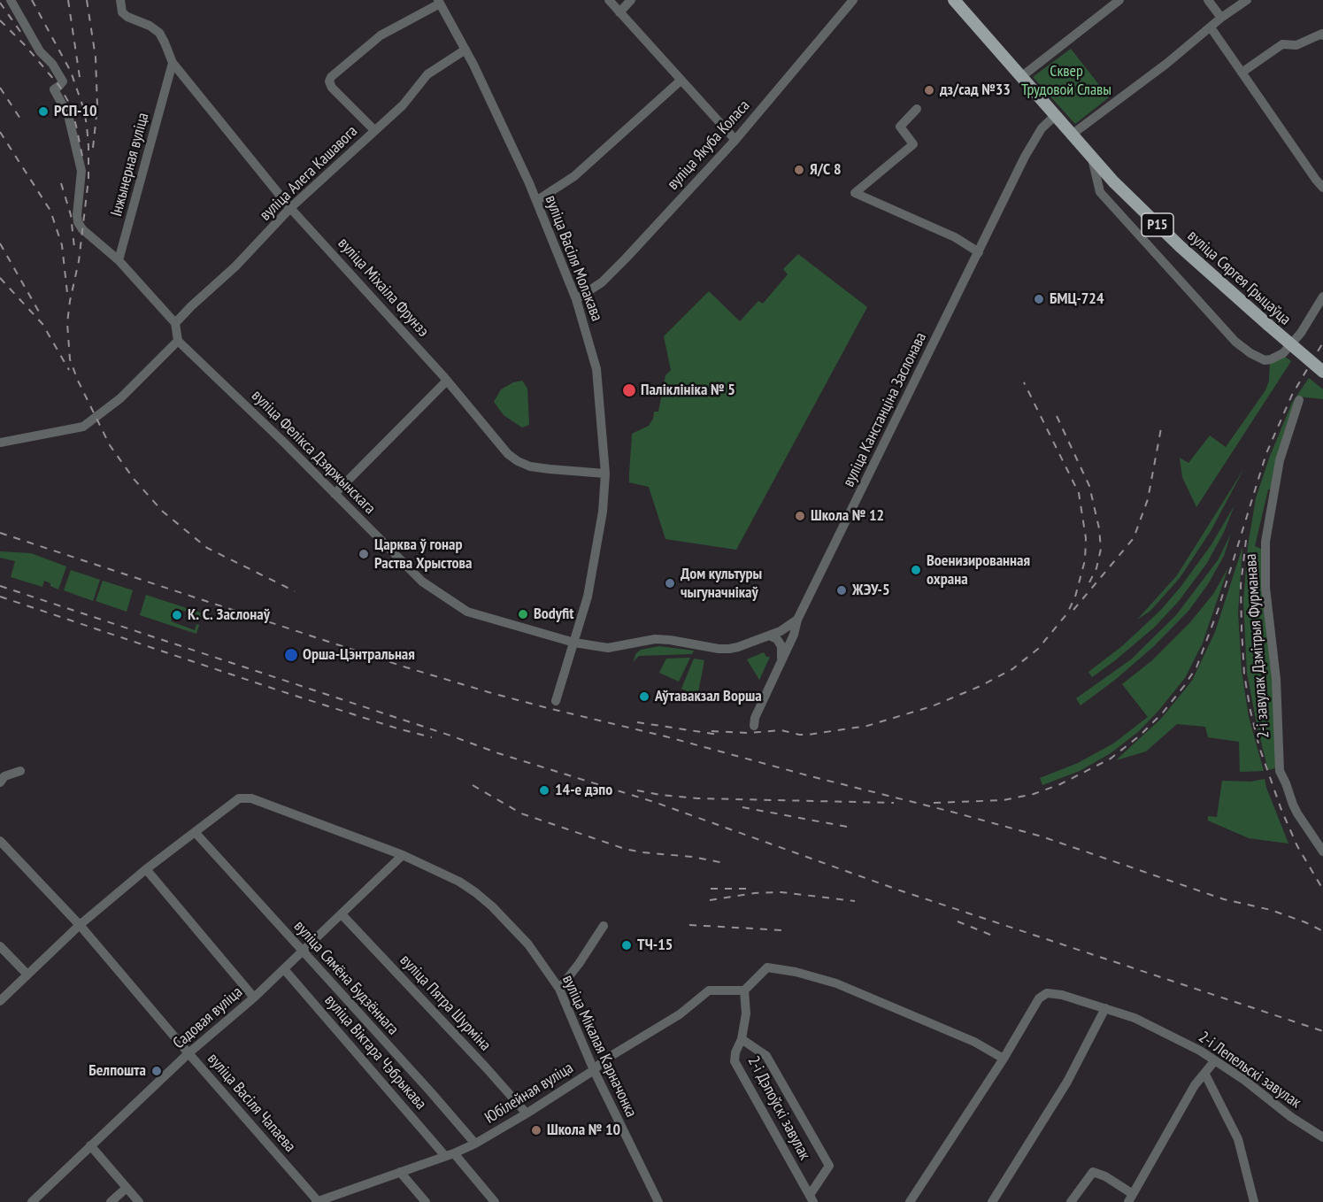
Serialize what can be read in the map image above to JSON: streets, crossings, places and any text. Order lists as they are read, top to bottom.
{
  "streets": {
    "main road": ["Р15", "вуліца Сяргея Грыцаўца"],
    "street": [
      "вуліца Якуба Коласа",
      "Інжынерная вуліца",
      "вуліца Алега Кашавога",
      "вуліца Васіля Молакава",
      "вуліца Міхаіла Фрунзэ",
      "вуліца Канстанціна Заслонава",
      "вуліца Фелікса Дзяржынскага",
      "2-і завулак Дзмітрыя Фурманава",
      "вуліца Сямёна Будзённага",
      "вуліца Пятра Шурміна",
      "Садовая вуліца",
      "вуліца Мікалая Карначонка",
      "вуліца Віктара Чэбрыкава",
      "2-і Лепельскі завулак",
      "Юбілейная вуліца",
      "вуліца Васіля Чапаева",
      "2-і Дэпоўскі завулак"
    ]
  },
  "crossings": [
    ["вуліца Якуба Коласа", "вуліца Васіля Молакава"],
    ["Інжынерная вуліца", "вуліца Міхаіла Фрунзэ"],
    ["вуліца Алега Кашавога", "вуліца Васіля Молакава"],
    ["вуліца Алега Кашавога", "вуліца Міхаіла Фрунзэ"],
    ["вуліца Васіля Молакава", "вуліца Міхаіла Фрунзэ"],
    ["вуліца Васіля Молакава", "вуліца Фелікса Дзяржынскага"],
    ["вуліца Сяргея Грыцаўца", "вуліца Канстанціна Заслонава"],
    ["вуліца Канстанціна Заслонава", "вуліца Фелікса Дзяржынскага"],
    ["вуліца Сямёна Будзённага", "Садовая вуліца"],
    ["вуліца Сямёна Будзённага", "вуліца Мікалая Карначонка"],
    ["вуліца Сямёна Будзённага", "Юбілейная вуліца"],
    ["вуліца Пятра Шурміна", "Садовая вуліца"],
    ["вуліца Пятра Шурміна", "Юбілейная вуліца"],
    ["Садовая вуліца", "вуліца Мікалая Карначонка"],
    ["Садовая вуліца", "вуліца Віктара Чэбрыкава"],
    ["Садовая вуліца", "вуліца Васіля Чапаева"],
    ["вуліца Мікалая Карначонка", "Юбілейная вуліца"],
    ["вуліца Віктара Чэбрыкава", "Юбілейная вуліца"],
    ["Юбілейная вуліца", "вуліца Васіля Чапаева"],
    ["Юбілейная вуліца", "2-і Дэпоўскі завулак"]
  ],
  "parks": ["Сквер Трудовой Славы"],
  "places": [
    "дз/сад №33",
    "РСП-10",
    "Я/С 8",
    "БМЦ-724",
    "Паліклініка № 5",
    "Школа № 12",
    "Царква ў гонар Раства Хрыстова",
    "Военизированная охрана",
    "Дом культуры чыгуначнікаў",
    "ЖЭУ-5",
    "Bodyfit",
    "К. С. Заслонаў",
    "Орша-Цэнтральная",
    "Аўтавакзал Ворша",
    "14-е дэпо",
    "ТЧ-15",
    "Белпошта",
    "Школа № 10"
  ]
}
